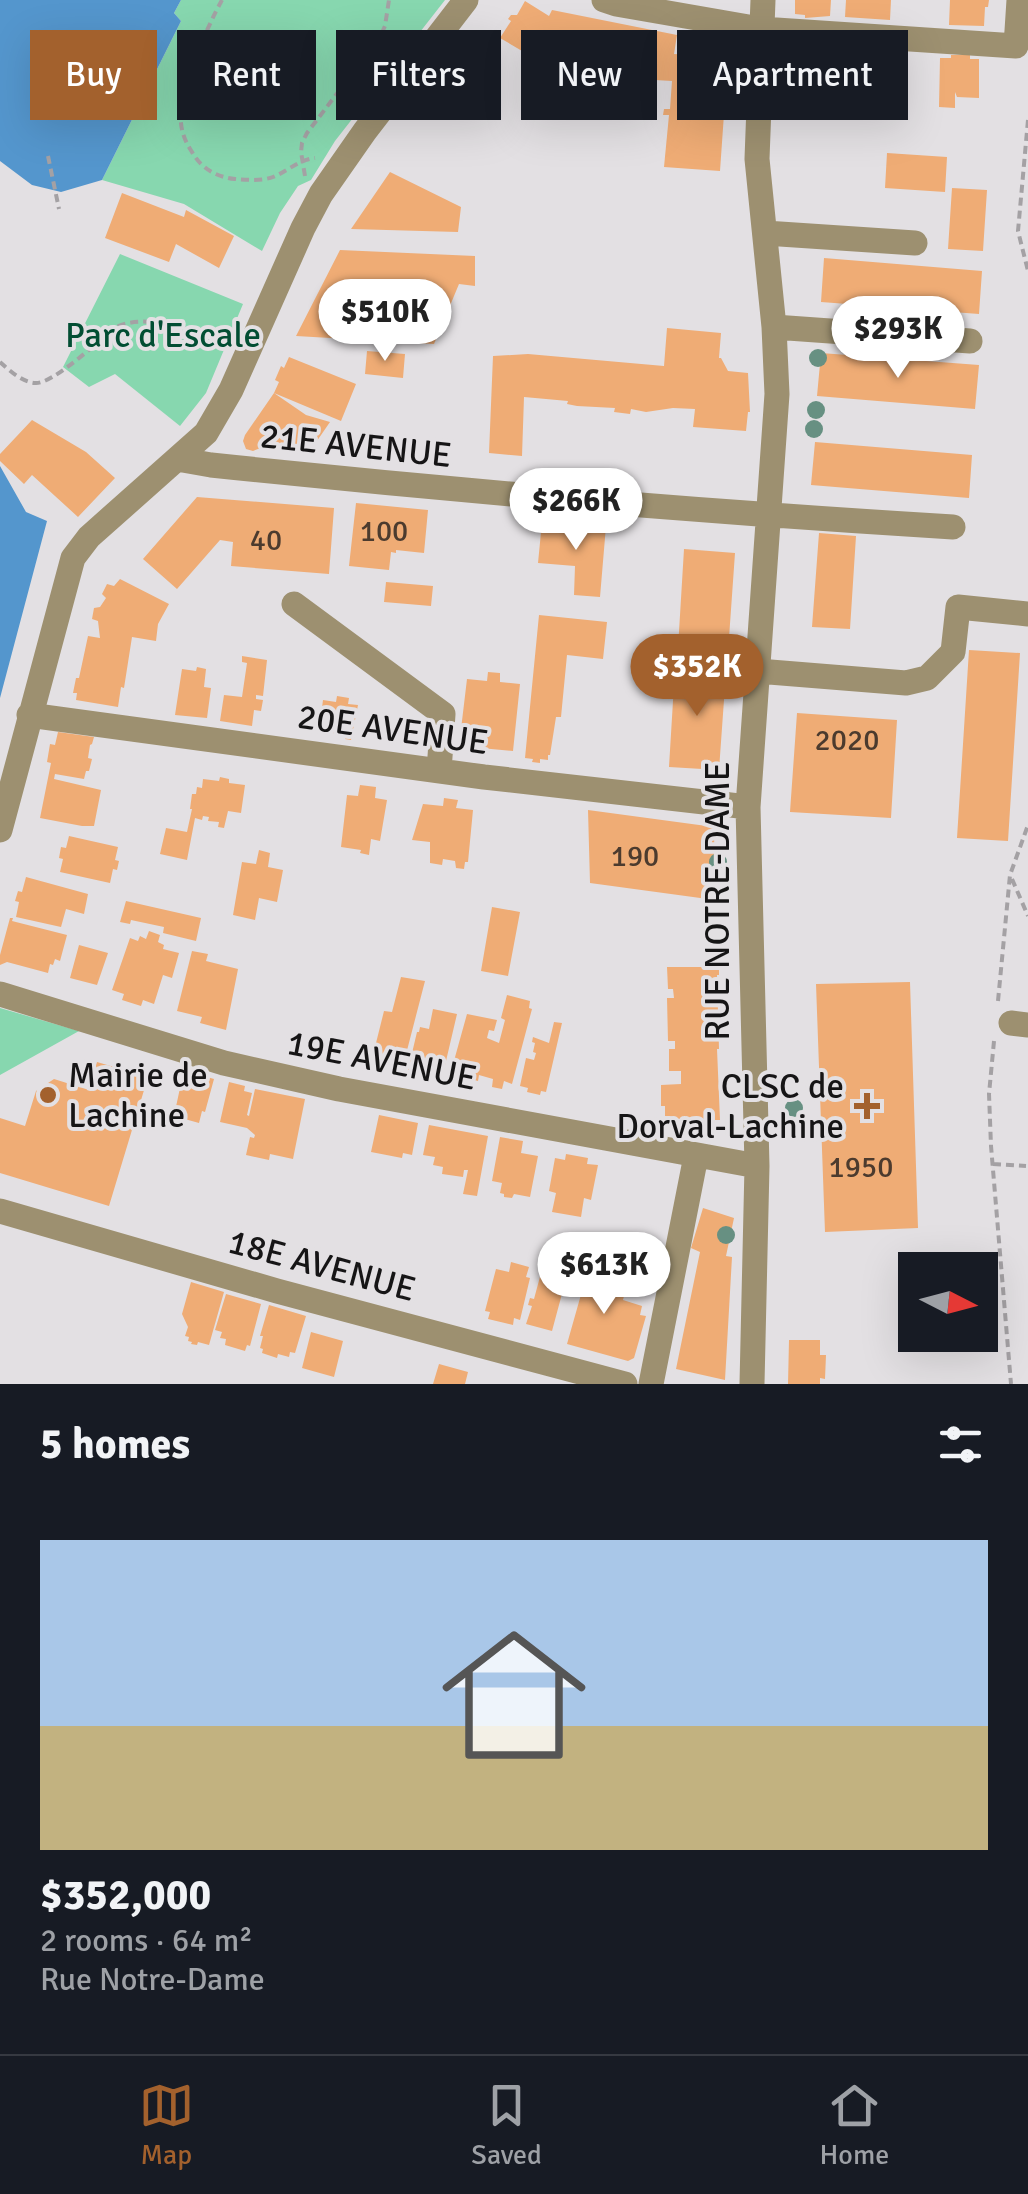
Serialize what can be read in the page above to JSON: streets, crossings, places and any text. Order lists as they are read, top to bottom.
{
  "streets": {
    "street": [
      "21E AVENUE",
      "20E AVENUE",
      "RUE NOTRE-DAME",
      "19E AVENUE",
      "18E AVENUE"
    ]
  },
  "crossings": [
    ["21E AVENUE", "RUE NOTRE-DAME"],
    ["20E AVENUE", "RUE NOTRE-DAME"],
    ["RUE NOTRE-DAME", "19E AVENUE"]
  ],
  "parks": ["Parc d'Escale"],
  "places": {
    "other": ["Mairie de Lachine"],
    "health": ["CLSC de Dorval-Lachine"]
  },
  "house_numbers": [
    "100",
    "40",
    "2020",
    "190",
    "1950"
  ],
  "north": "right",
  "page": {
    "chip": [
      "Buy",
      "Rent",
      "Filters",
      "New",
      "Apartment"
    ],
    "price": [
      "$510K",
      "$293K",
      "$266K",
      "$352K",
      "$613K"
    ],
    "heading": "5 homes",
    "list": [
      {
        "name": "$352,000",
        "note": "2 rooms · 64 m² · Rue Notre-Dame"
      }
    ],
    "tabs": ["Map", "Saved", "Home"]
  }
}
